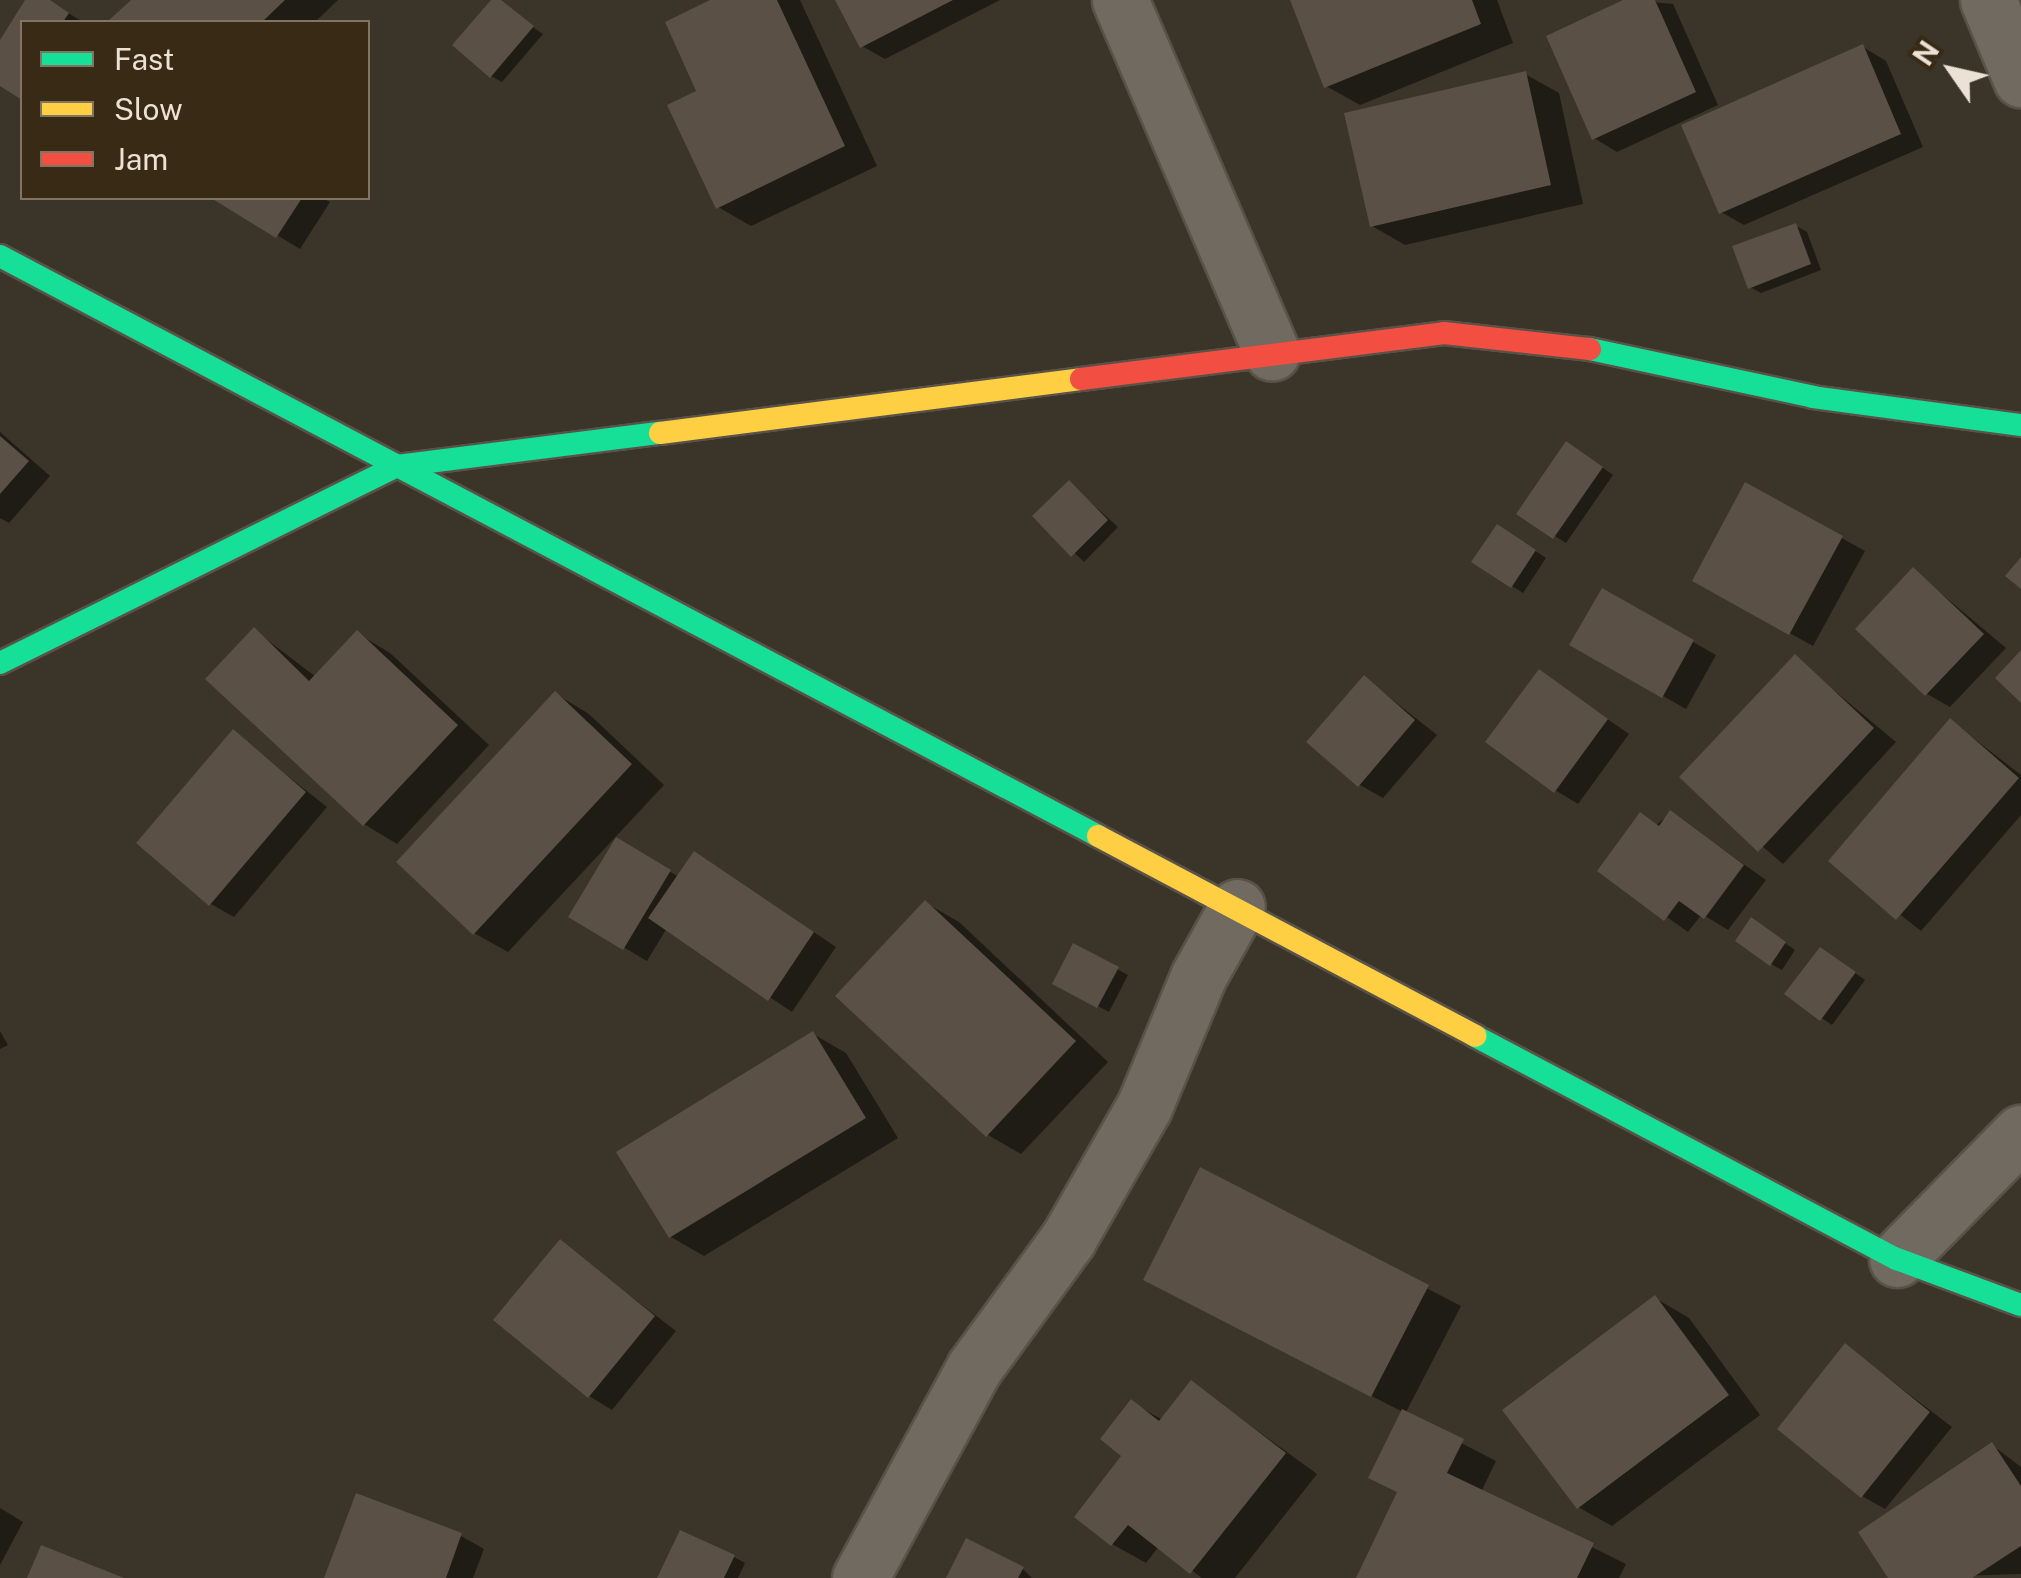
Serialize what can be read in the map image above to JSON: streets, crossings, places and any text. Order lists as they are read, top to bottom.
{
  "legend": ["Fast", "Slow", "Jam"],
  "north": "top left"
}
